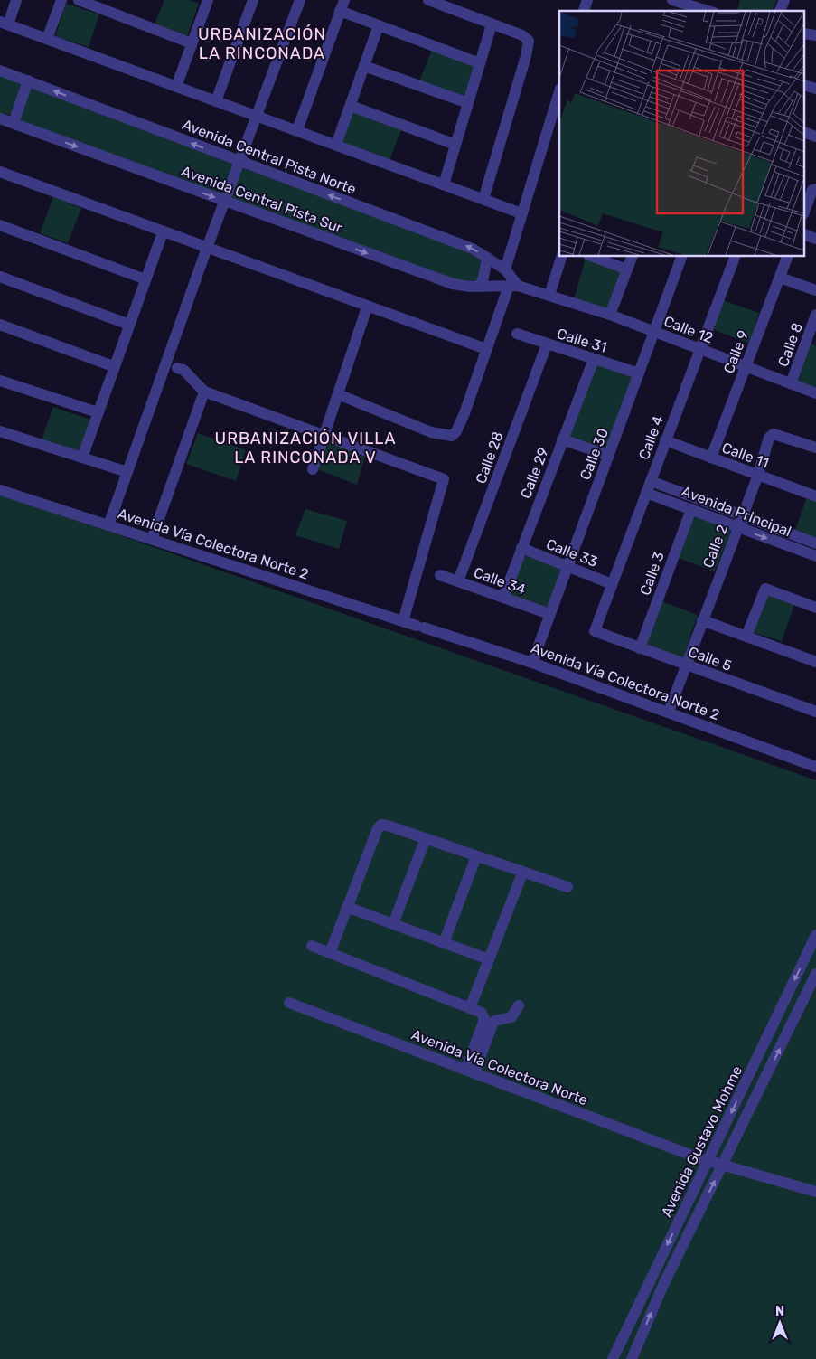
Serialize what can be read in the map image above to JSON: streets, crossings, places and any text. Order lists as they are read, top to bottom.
{
  "streets": {
    "street": [
      "Avenida Central Pista Norte",
      "Avenida Central Pista Sur",
      "Calle 12",
      "Calle 31",
      "Calle 8",
      "Calle 9",
      "Calle 4",
      "Calle 30",
      "Calle 11",
      "Calle 28",
      "Calle 29",
      "Avenida Principal",
      "Avenida Vía Colectora Norte 2",
      "Calle 2",
      "Calle 33",
      "Calle 3",
      "Calle 34",
      "Calle 5",
      "Avenida Vía Colectora Norte",
      "Avenida Gustavo Mohme"
    ]
  },
  "crossings": [
    ["Avenida Central Pista Norte", "Avenida Central Pista Sur"],
    ["Avenida Central Pista Sur", "Calle 12"],
    ["Calle 12", "Calle 8"],
    ["Calle 12", "Calle 9"],
    ["Calle 12", "Calle 4"],
    ["Calle 12", "Calle 30"],
    ["Calle 31", "Calle 30"],
    ["Calle 31", "Calle 28"],
    ["Calle 31", "Calle 29"],
    ["Calle 9", "Calle 11"],
    ["Calle 4", "Calle 11"],
    ["Calle 4", "Avenida Principal"],
    ["Calle 4", "Calle 33"],
    ["Calle 4", "Calle 5"],
    ["Calle 30", "Avenida Vía Colectora Norte 2"],
    ["Calle 30", "Calle 33"],
    ["Calle 30", "Calle 34"],
    ["Calle 11", "Calle 2"],
    ["Calle 28", "Calle 34"],
    ["Calle 29", "Calle 33"],
    ["Calle 29", "Calle 34"],
    ["Avenida Principal", "Calle 2"],
    ["Avenida Principal", "Calle 3"],
    ["Avenida Vía Colectora Norte 2", "Calle 2"],
    ["Calle 2", "Calle 5"],
    ["Calle 3", "Calle 5"],
    ["Avenida Vía Colectora Norte", "Avenida Gustavo Mohme"]
  ],
  "districts": ["URBANIZACIÓN LA RINCONADA", "URBANIZACIÓN VILLA LA RINCONADA V"],
  "north": "top"
}
